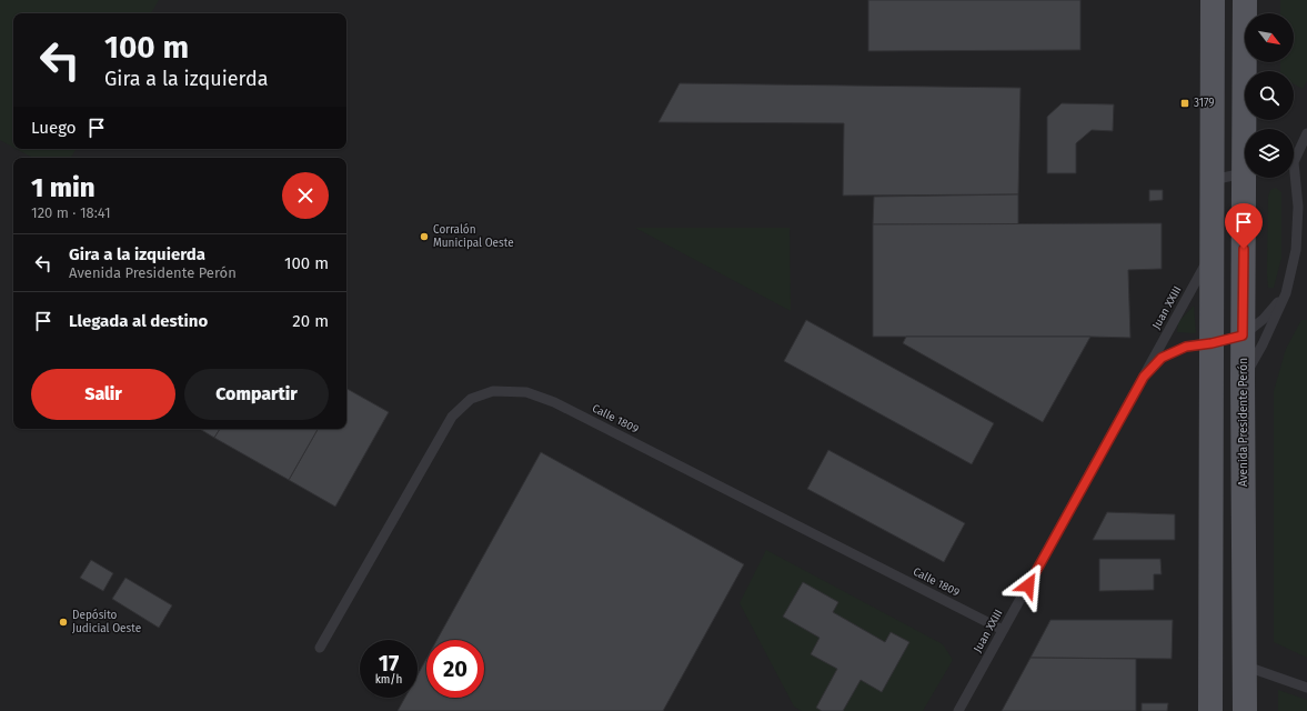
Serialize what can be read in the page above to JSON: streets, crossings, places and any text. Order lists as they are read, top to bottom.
{
  "streets": {
    "main road": ["Avenida Presidente Perón"],
    "lane": ["Juan XXIII", "Calle 1809"]
  },
  "crossings": [
    ["Juan XXIII", "Calle 1809"],
    ["Juan XXIII", "Avenida Presidente Perón"]
  ],
  "places": {
    "transit": ["3179"],
    "other": ["Corralón Municipal Oeste", "Depósito Judicial Oeste"]
  },
  "north": "bottom right",
  "page": {
    "turn": ["100 m", "Gira a la izquierda"],
    "then": "Luego",
    "heading": ["1 min", "120 m · 18:41"],
    "list": [
      {
        "name": "Gira a la izquierda",
        "note": "Avenida Presidente Perón",
        "value": "100 m"
      },
      {
        "name": "Llegada al destino",
        "value": "20 m"
      }
    ],
    "buttons": ["Salir", "Compartir"],
    "speed": "17 km/h",
    "limit": "20"
  }
}
